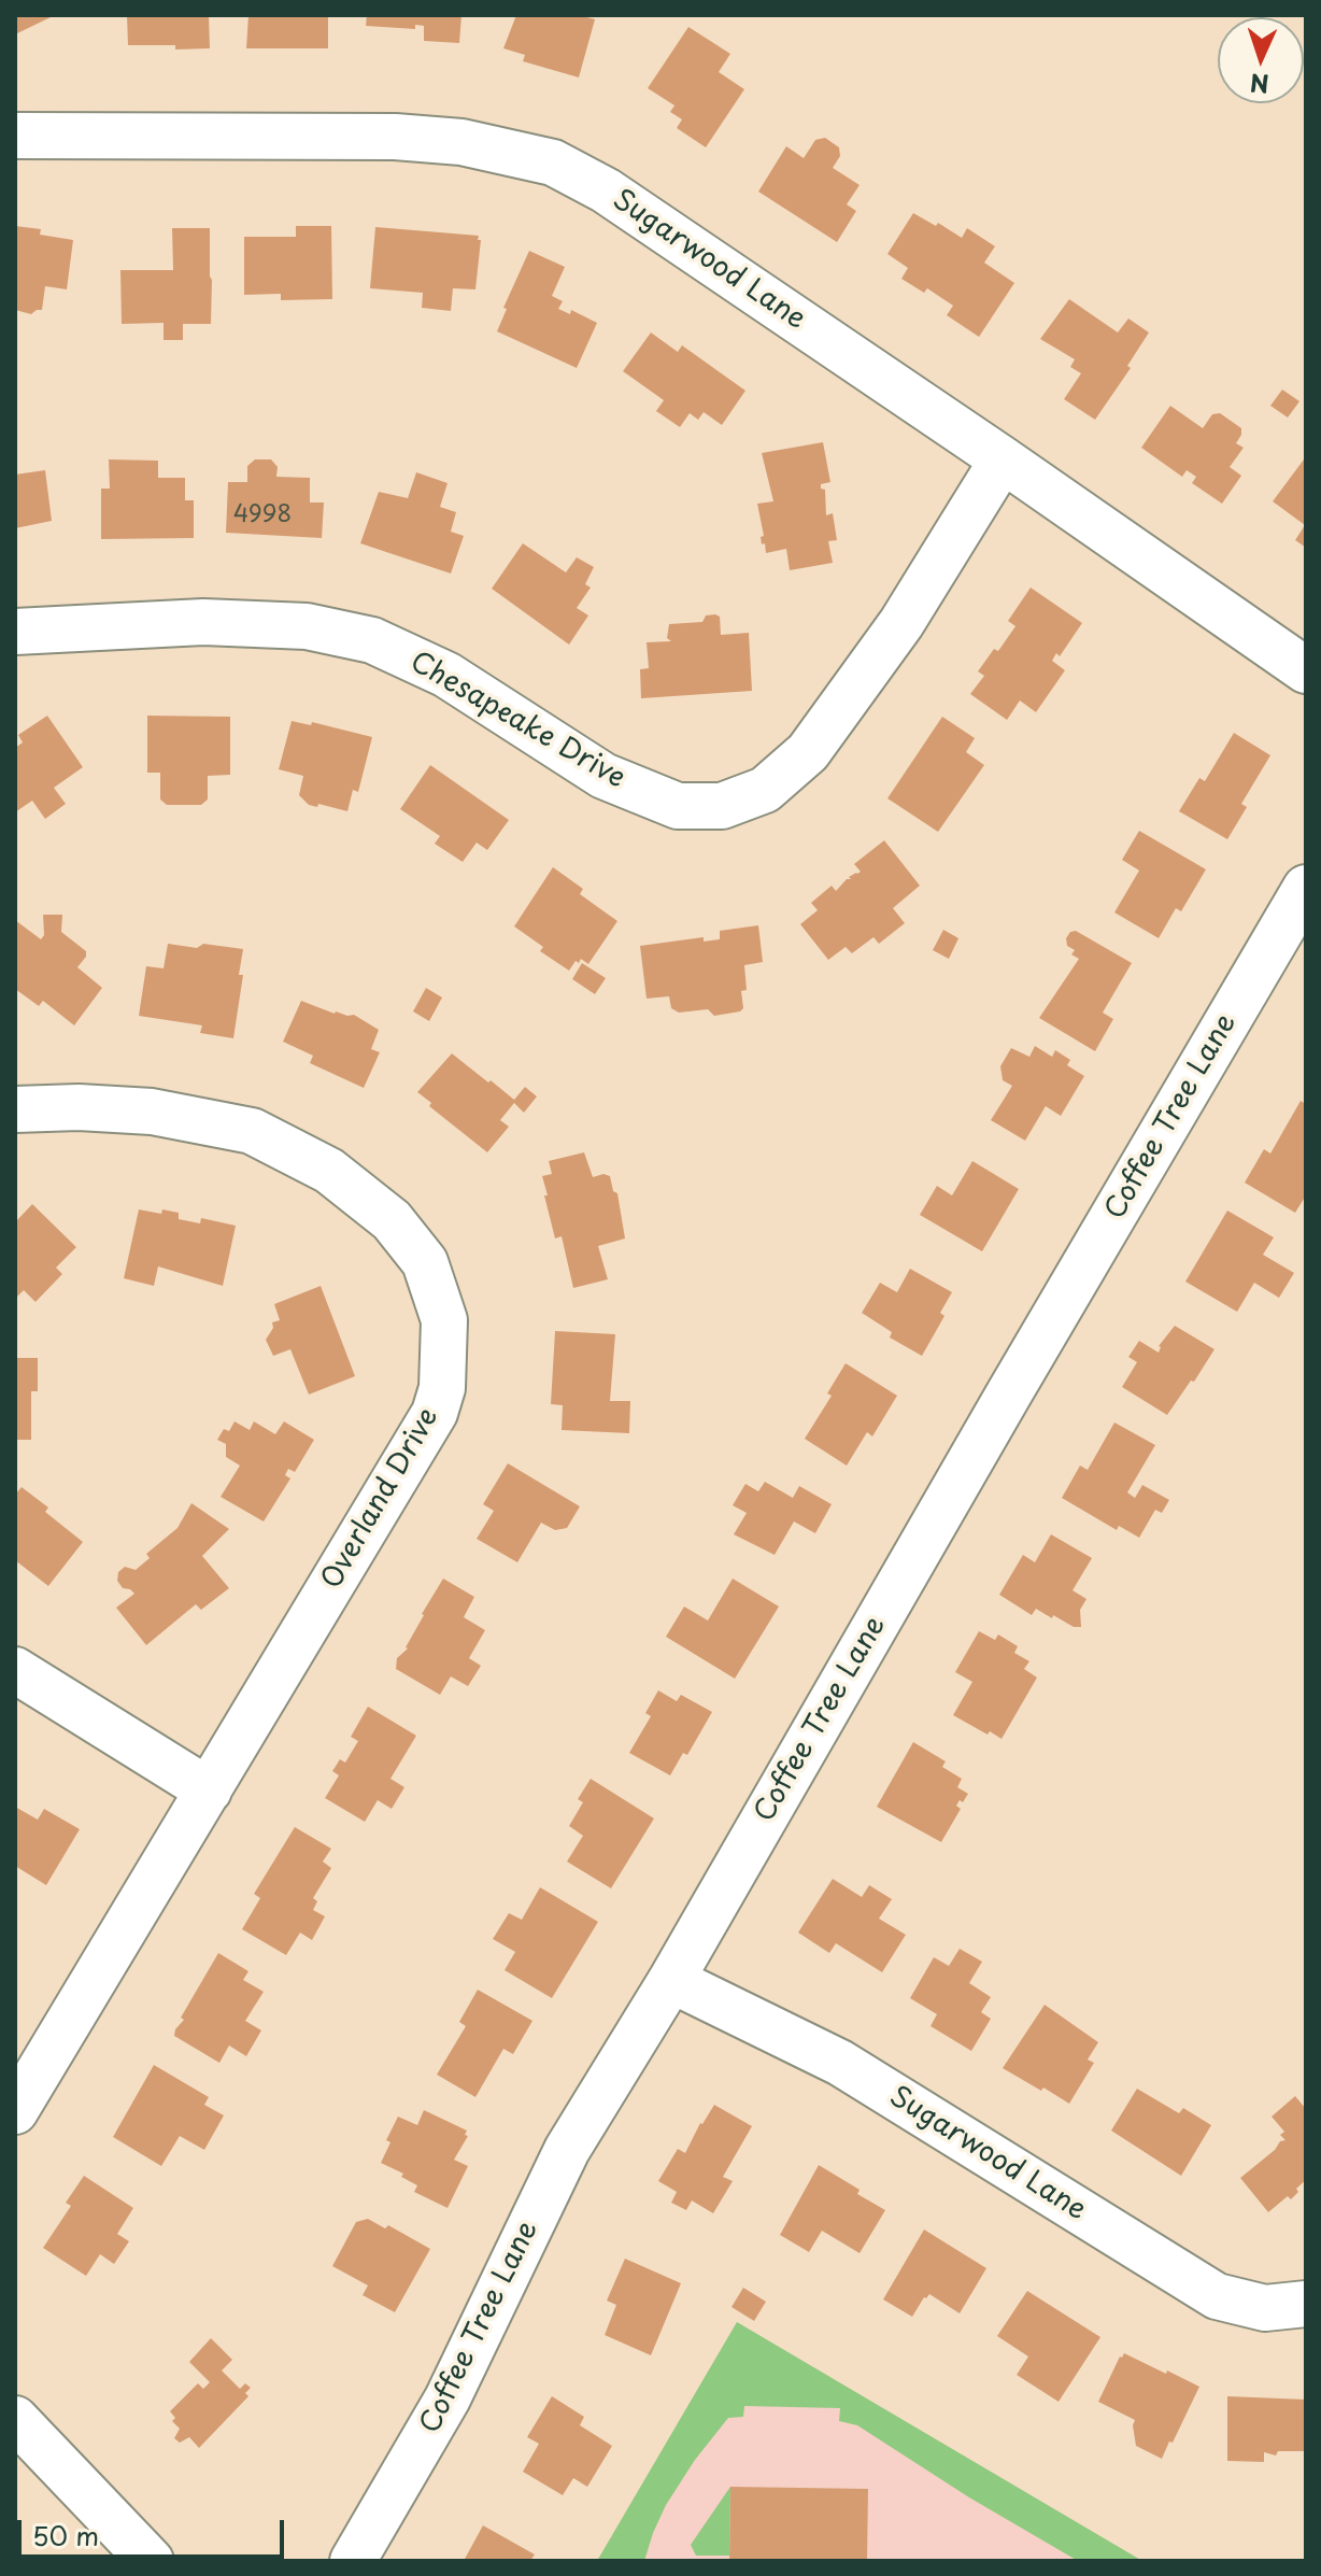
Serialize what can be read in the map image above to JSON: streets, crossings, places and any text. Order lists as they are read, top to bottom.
{
  "streets": {
    "street": [
      "Sugarwood Lane",
      "Chesapeake Drive",
      "Coffee Tree Lane",
      "Overland Drive"
    ]
  },
  "crossings": [
    ["Sugarwood Lane", "Chesapeake Drive"],
    ["Sugarwood Lane", "Coffee Tree Lane"]
  ],
  "house_numbers": ["4998"],
  "scale_bar": "50 m",
  "north": "bottom"
}
